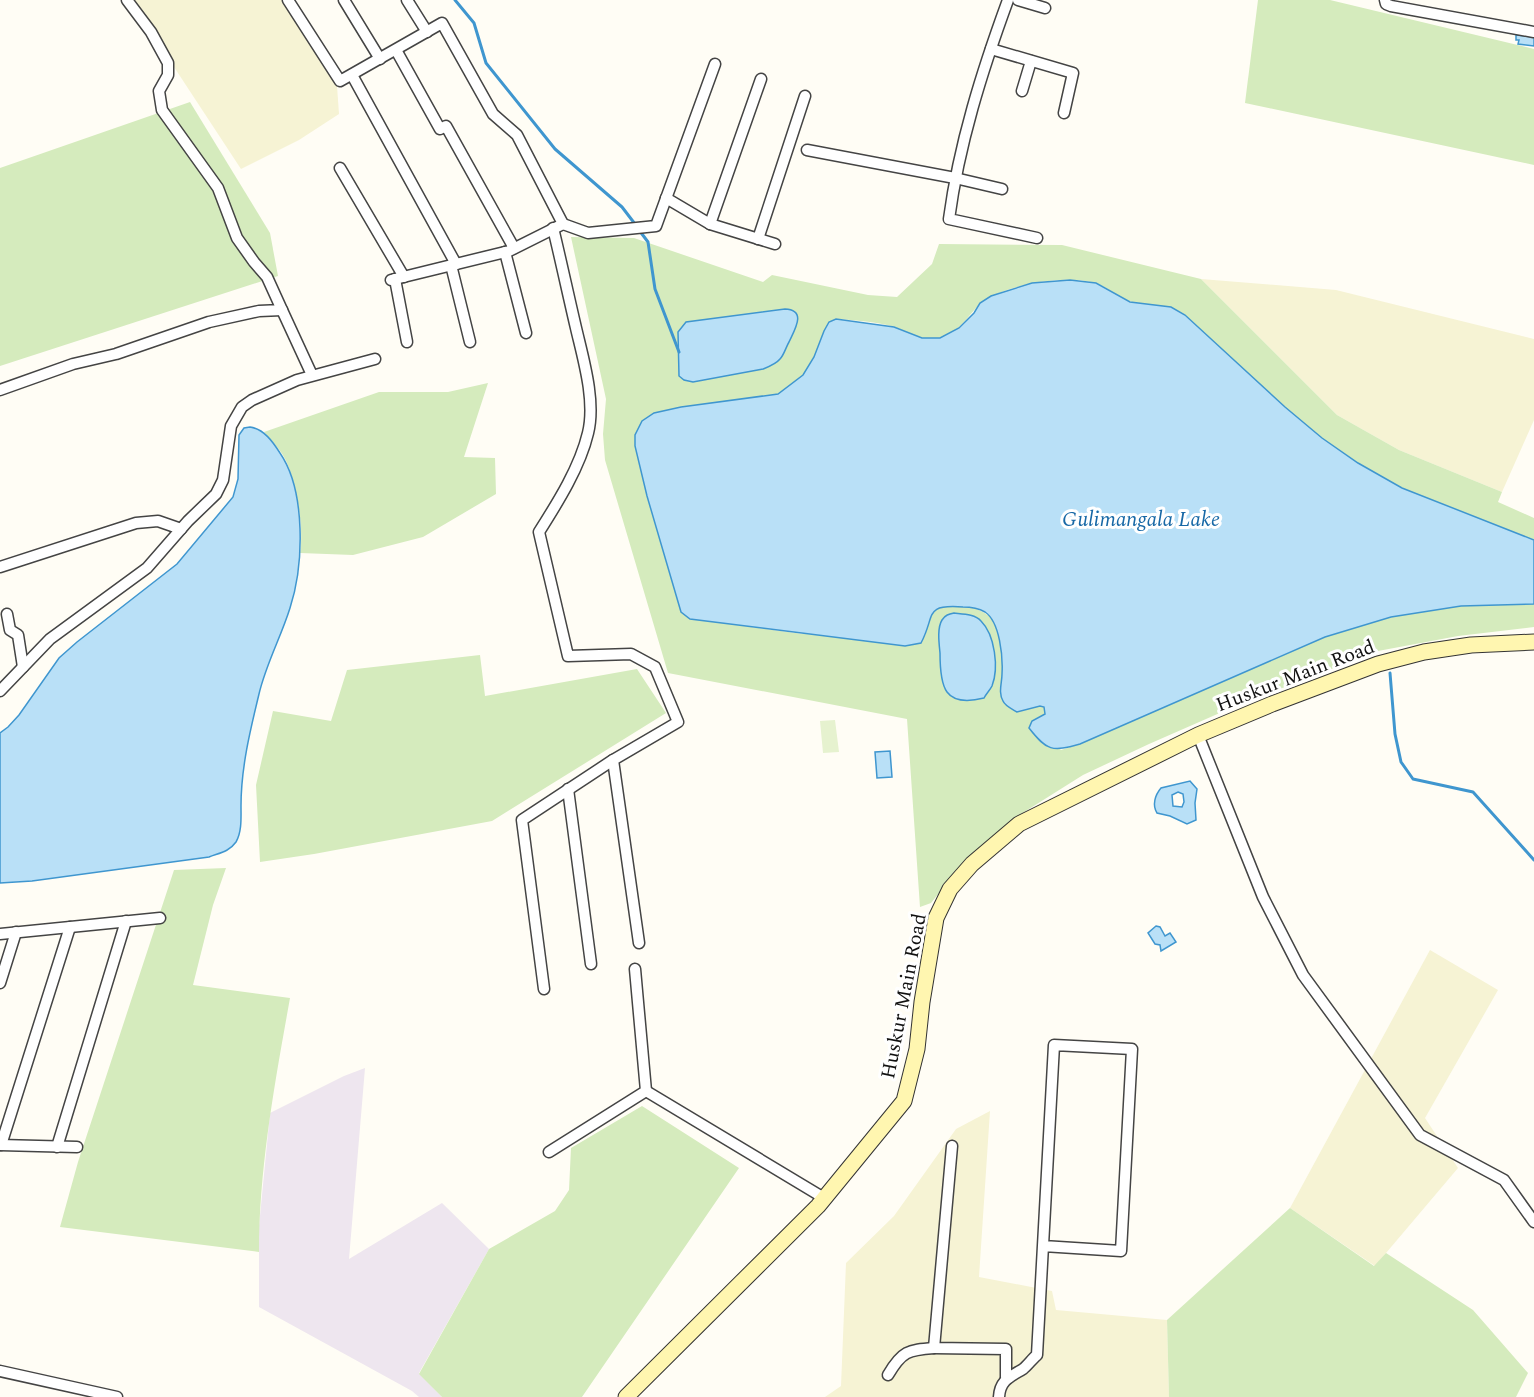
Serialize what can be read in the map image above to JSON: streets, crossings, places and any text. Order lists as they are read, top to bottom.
{
  "streets": {
    "main road": ["Huskur Main Road"]
  },
  "water": ["Gulimangala Lake"]
}
